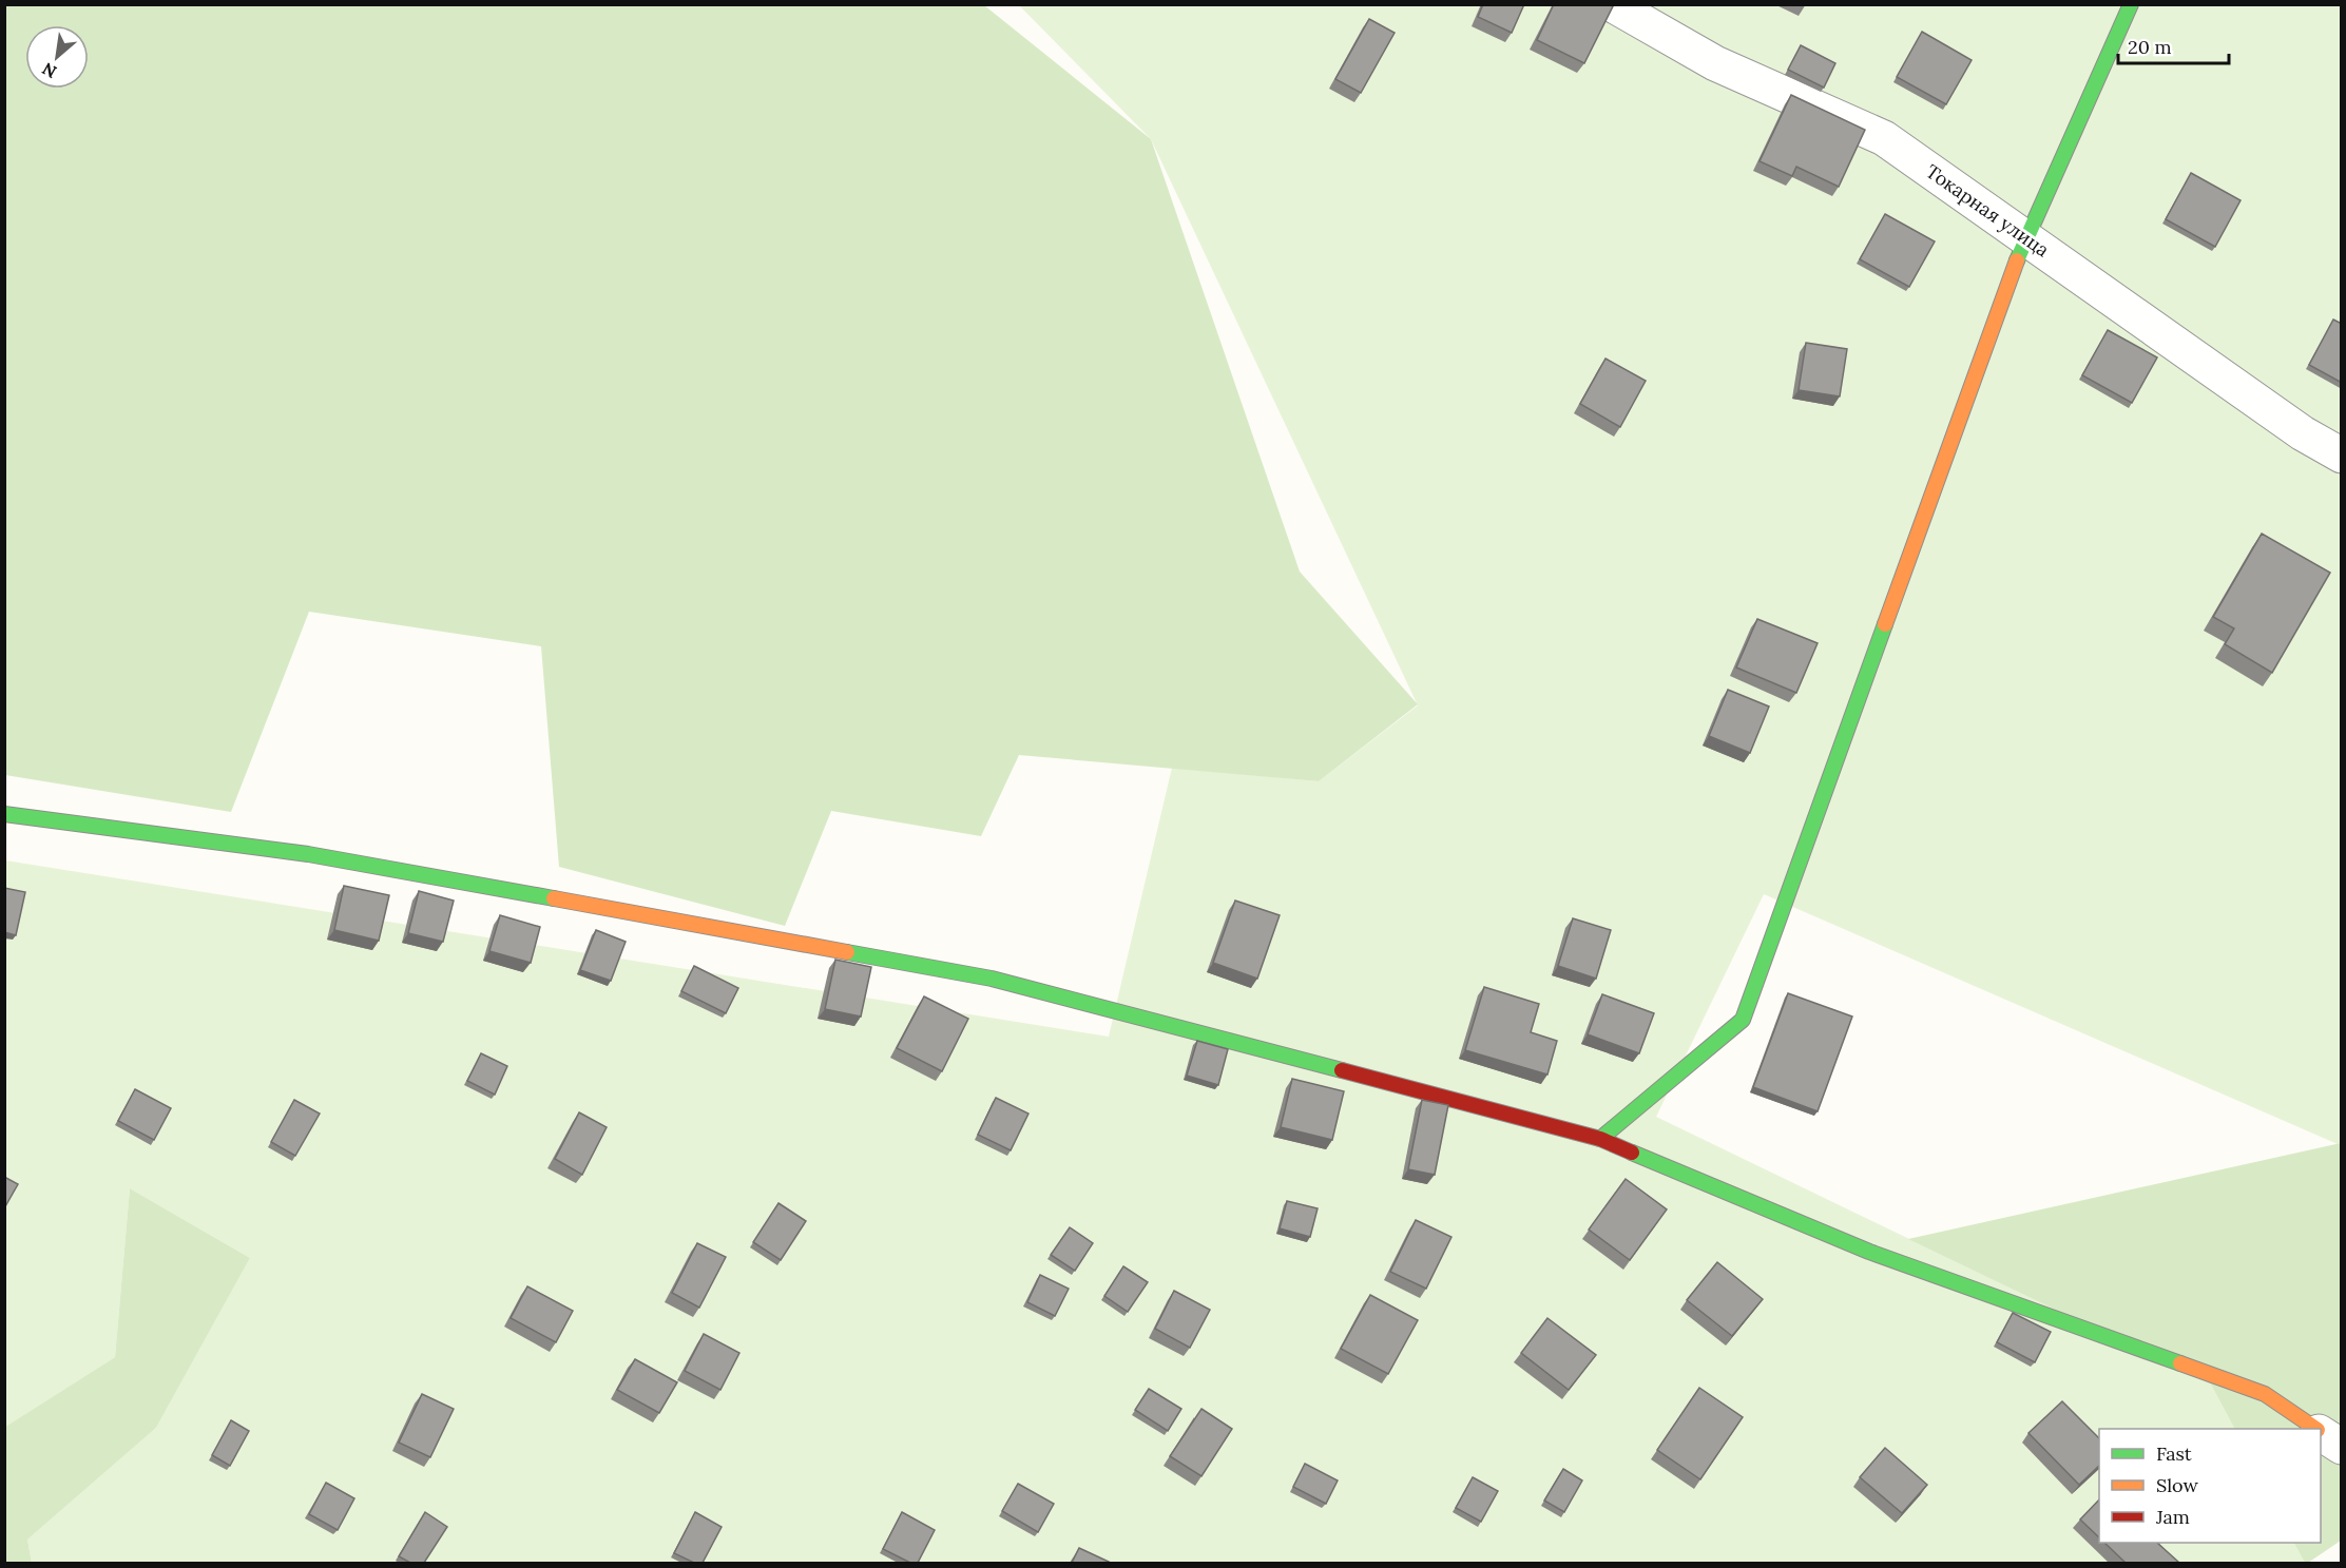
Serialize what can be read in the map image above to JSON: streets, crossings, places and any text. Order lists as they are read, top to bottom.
{
  "streets": {
    "street": ["Токарная улица"]
  },
  "legend": ["Fast", "Slow", "Jam"],
  "scale_bar": "20 m",
  "north": "bottom left"
}
